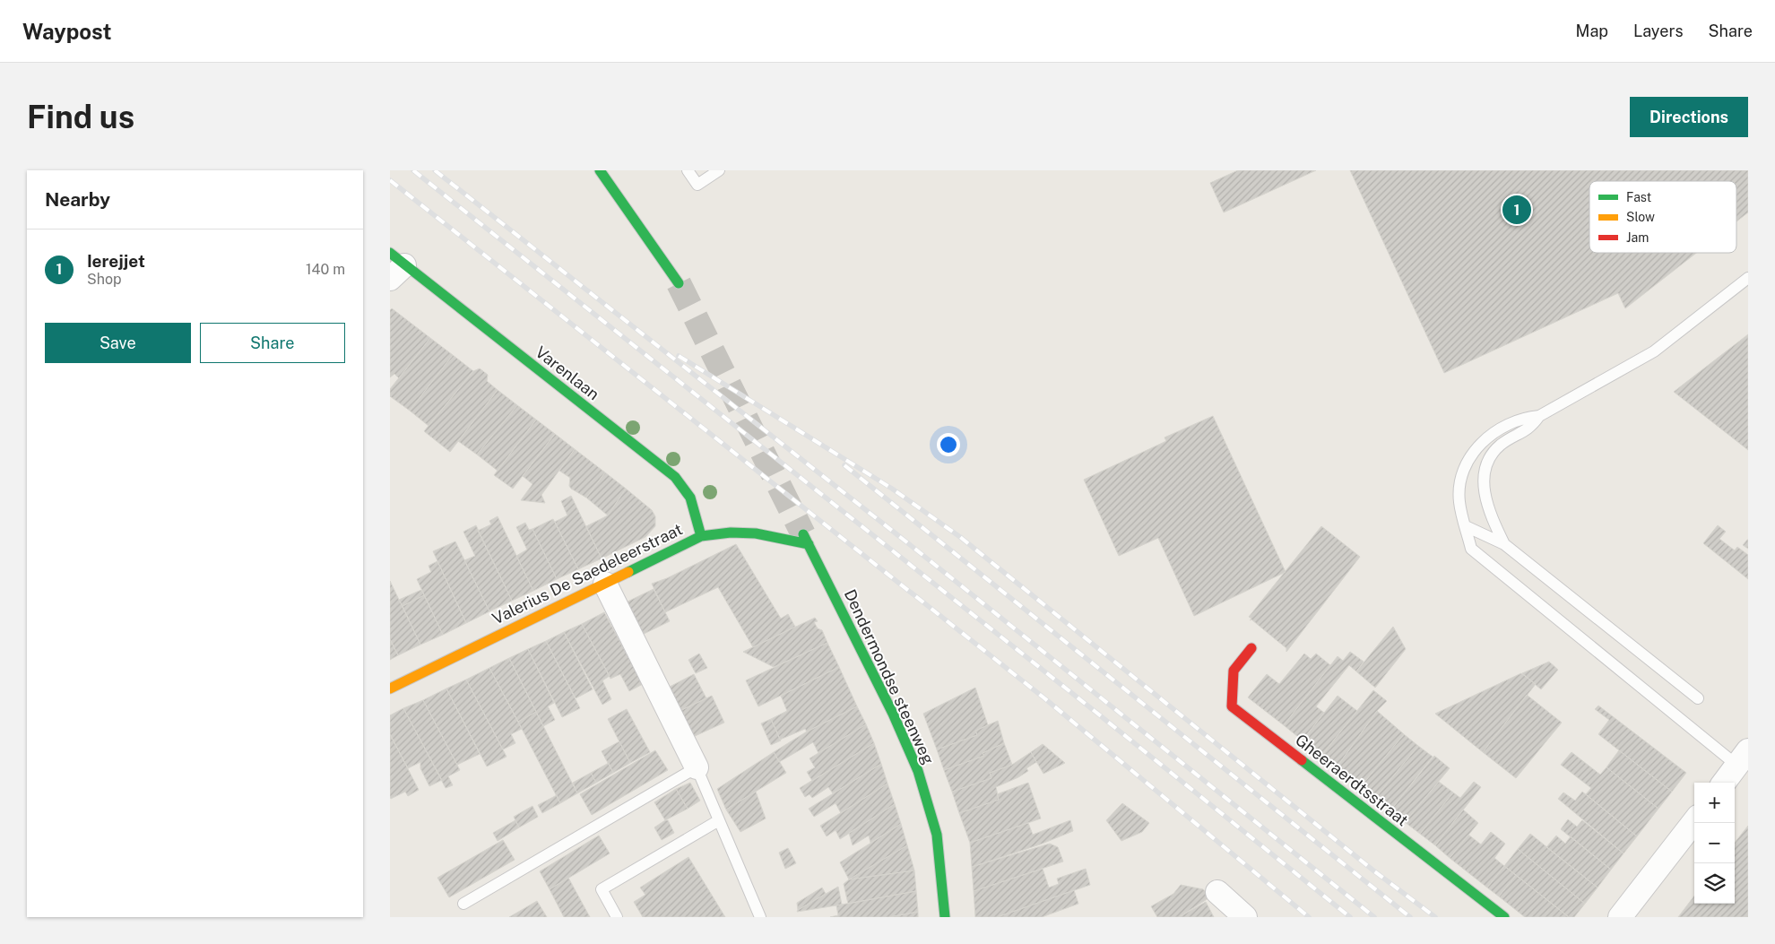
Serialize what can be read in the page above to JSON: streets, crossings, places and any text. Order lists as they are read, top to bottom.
{
  "streets": {
    "street": [
      "Varenlaan",
      "Valerius De Saedeleerstraat",
      "Dendermondse steenweg",
      "Gheeraerdtsstraat"
    ]
  },
  "crossings": [
    ["Varenlaan", "Valerius De Saedeleerstraat"],
    ["Valerius De Saedeleerstraat", "Dendermondse steenweg"]
  ],
  "legend": ["Fast", "Slow", "Jam"],
  "page": {
    "header": "Waypost",
    "nav": ["Map", "Layers", "Share"],
    "buttons": [
      "Directions",
      ["Save", "Share"]
    ],
    "title": "Find us",
    "heading": "Nearby",
    "pins": "1",
    "list": [
      {
        "mark": "1",
        "name": "Ierejjet",
        "note": "Shop",
        "value": "140 m"
      }
    ],
    "map_buttons": ["+", "−"]
  }
}
